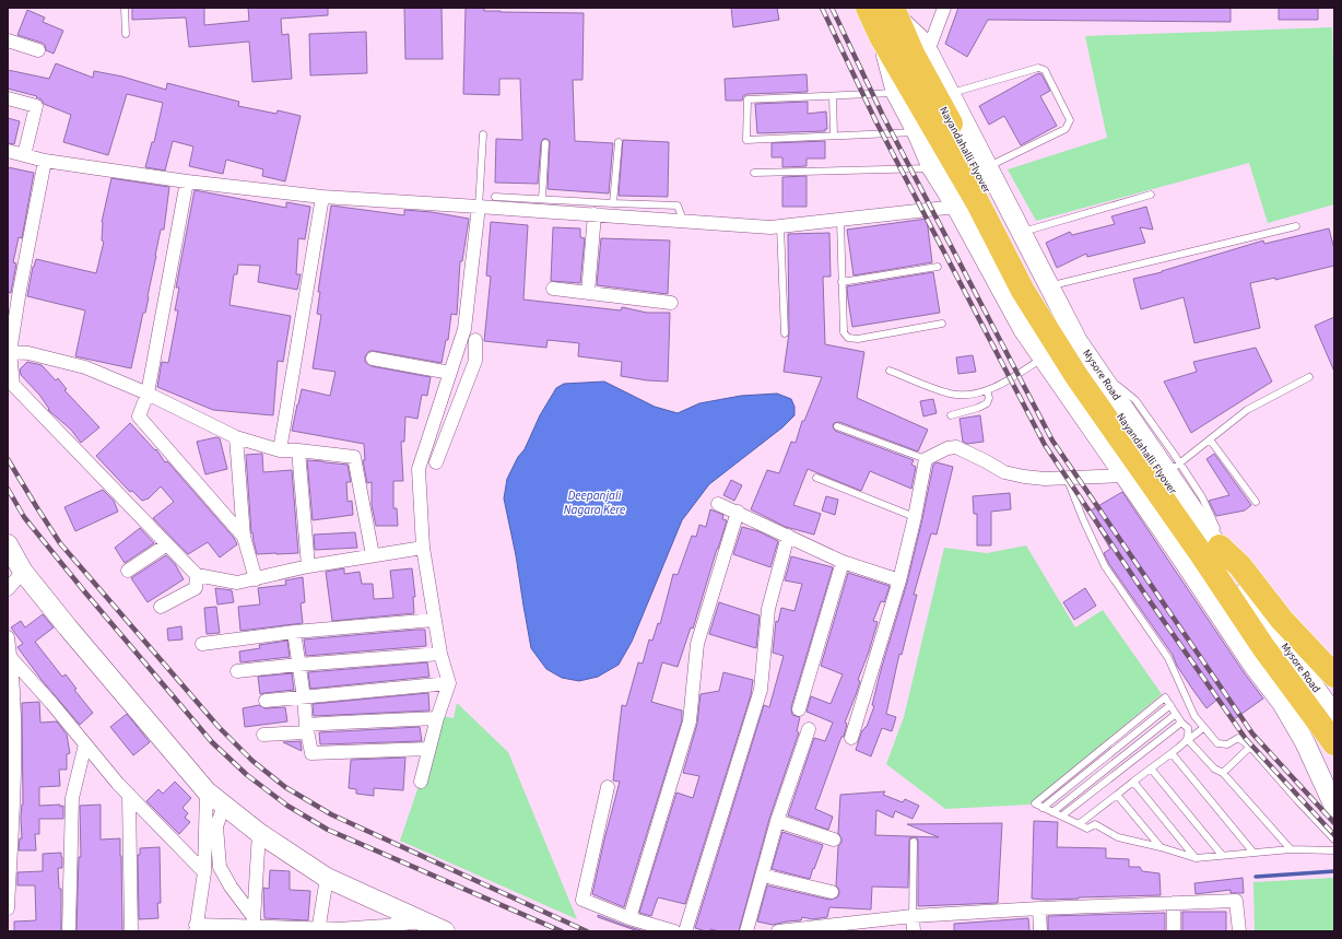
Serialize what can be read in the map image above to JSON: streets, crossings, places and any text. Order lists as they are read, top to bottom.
{
  "streets": {
    "highway": ["Nayandahalli Flyover", "Mysore Road"]
  },
  "crossings": [
    ["Nayandahalli Flyover", "Mysore Road"]
  ],
  "water": ["Deepanjali Nagara Kere"]
}
